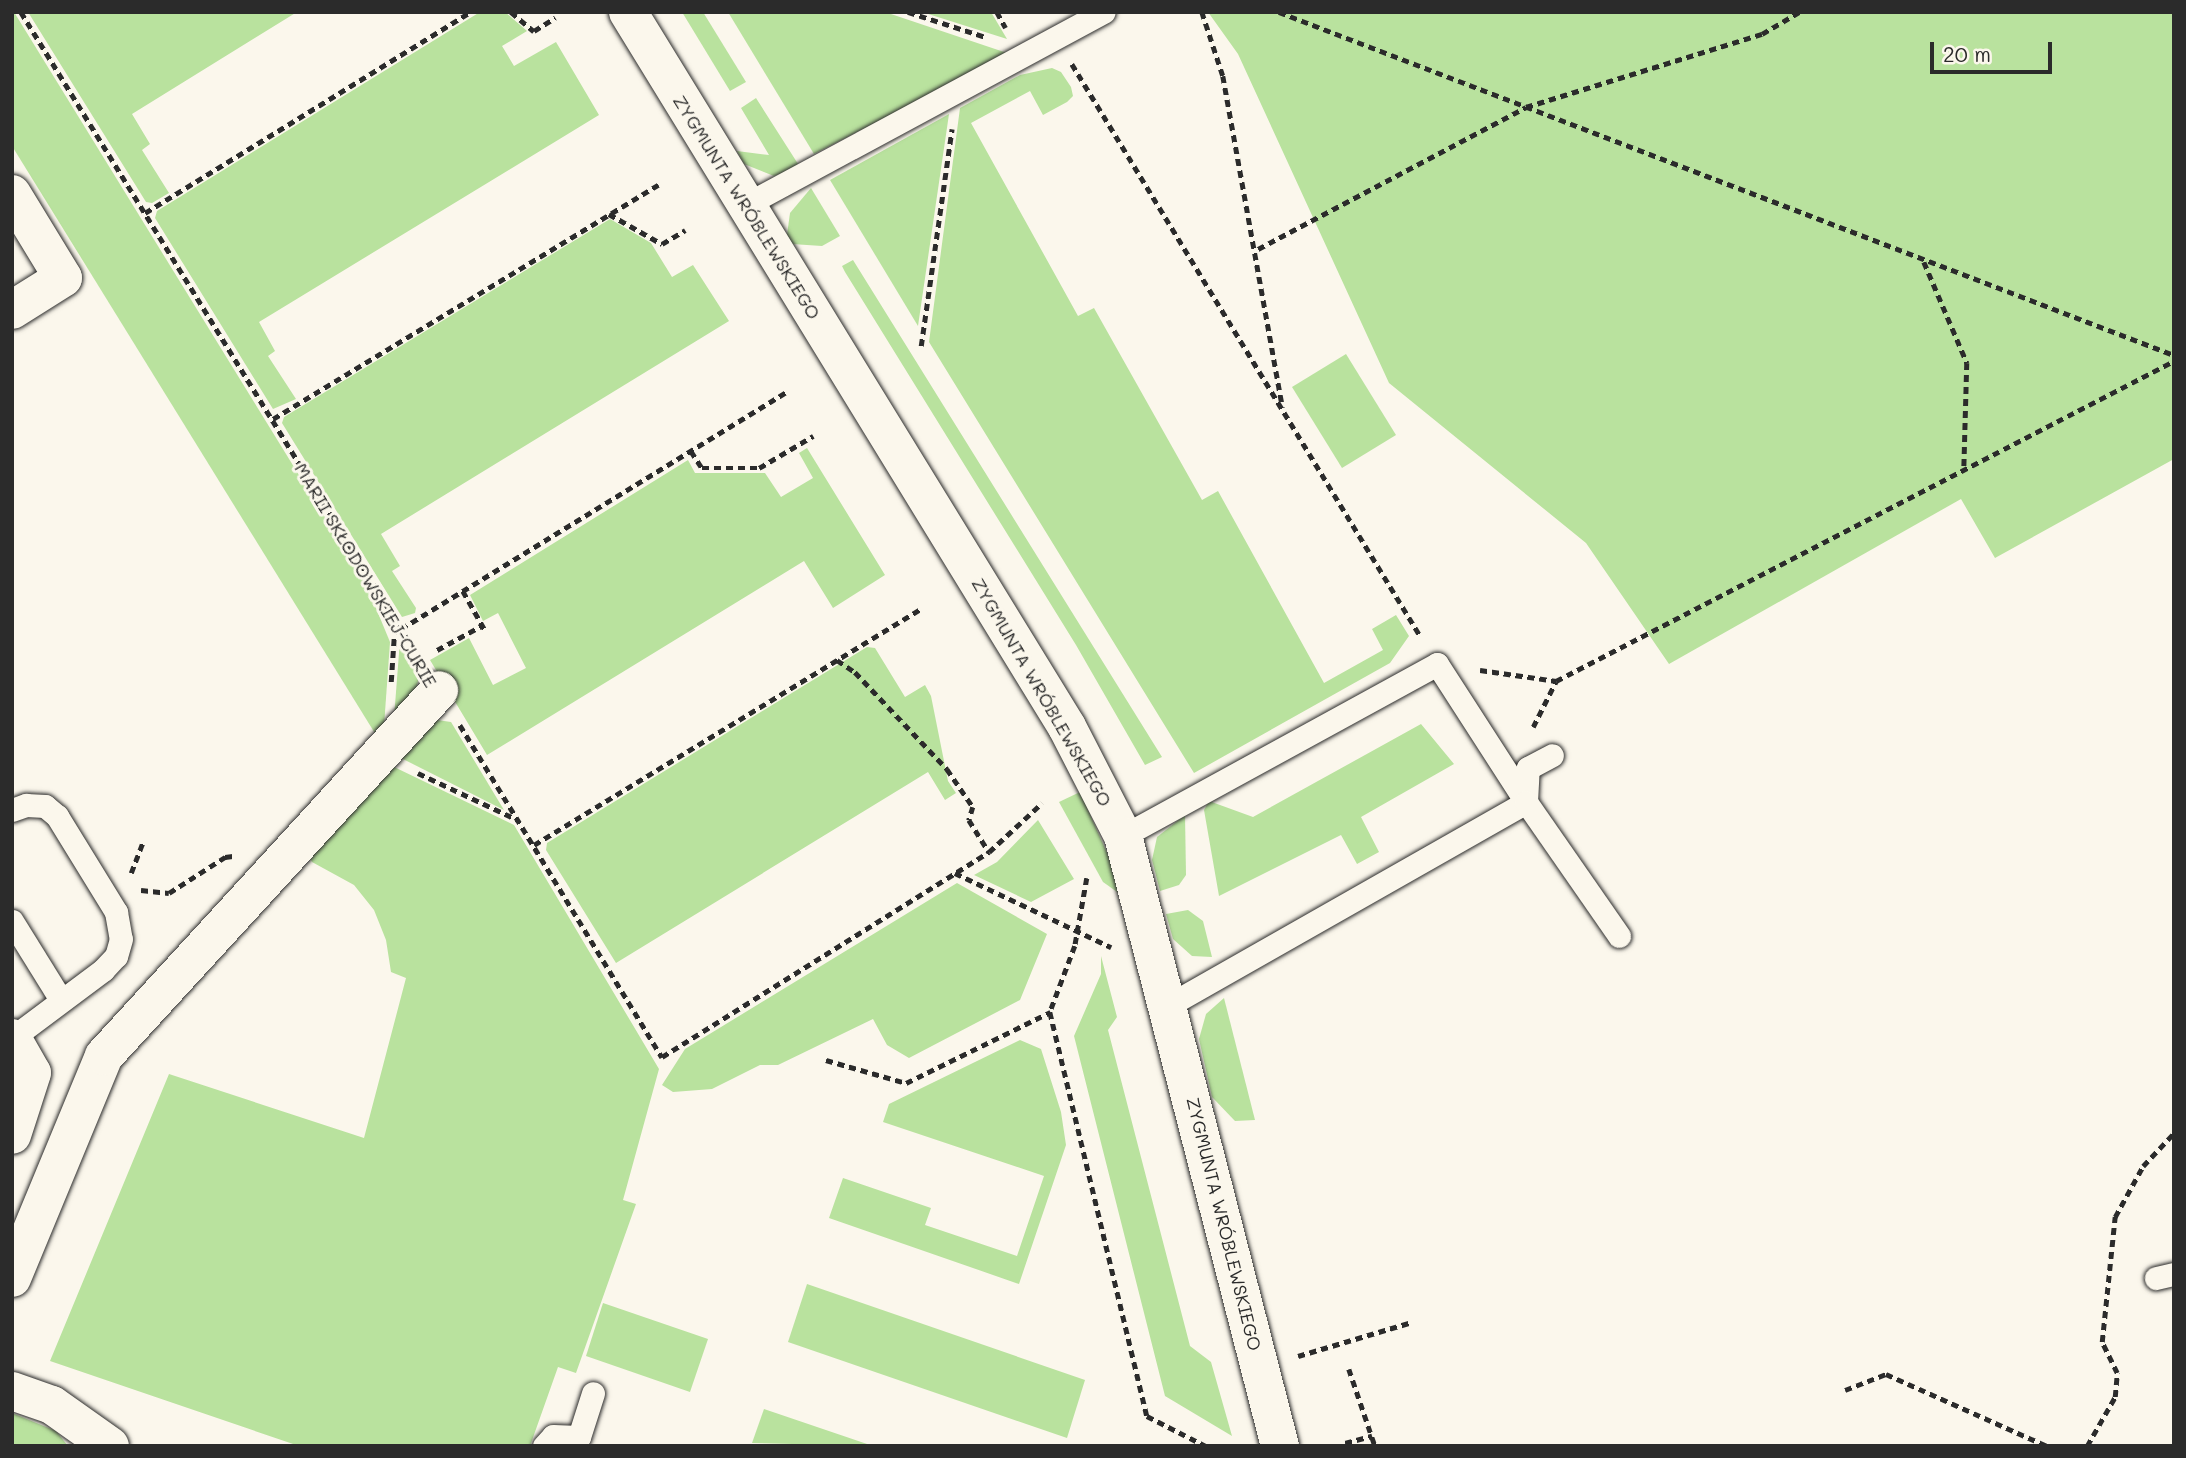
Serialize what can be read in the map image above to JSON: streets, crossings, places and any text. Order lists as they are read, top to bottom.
{
  "streets": {
    "street": ["ZYGMUNTA WRÓBLEWSKIEGO", "MARII SKŁODOWSKIEJ-CURIE"]
  },
  "scale_bar": "20 m"
}
